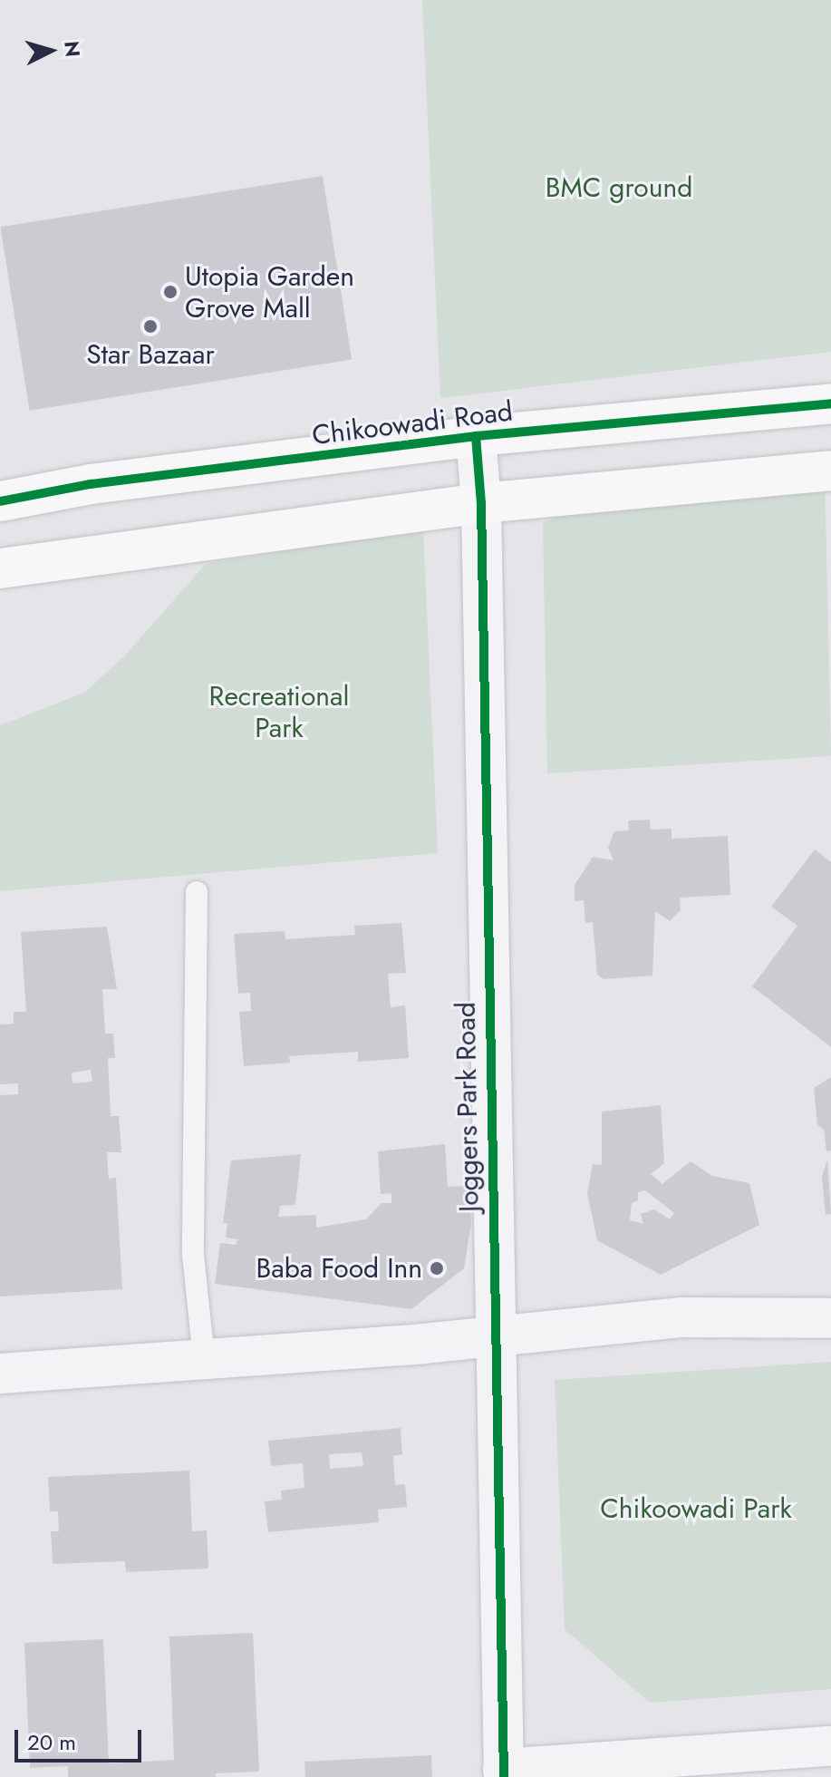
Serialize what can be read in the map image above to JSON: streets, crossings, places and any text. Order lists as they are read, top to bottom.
{
  "streets": {
    "street": ["Chikoowadi Road", "Joggers Park Road"]
  },
  "crossings": [
    ["Chikoowadi Road", "Joggers Park Road"]
  ],
  "parks": ["BMC ground", "Recreational Park", "Chikoowadi Park"],
  "places": ["Utopia Garden Grove Mall", "Star Bazaar", "Baba Food Inn"],
  "scale_bar": "20 m",
  "north": "right"
}
